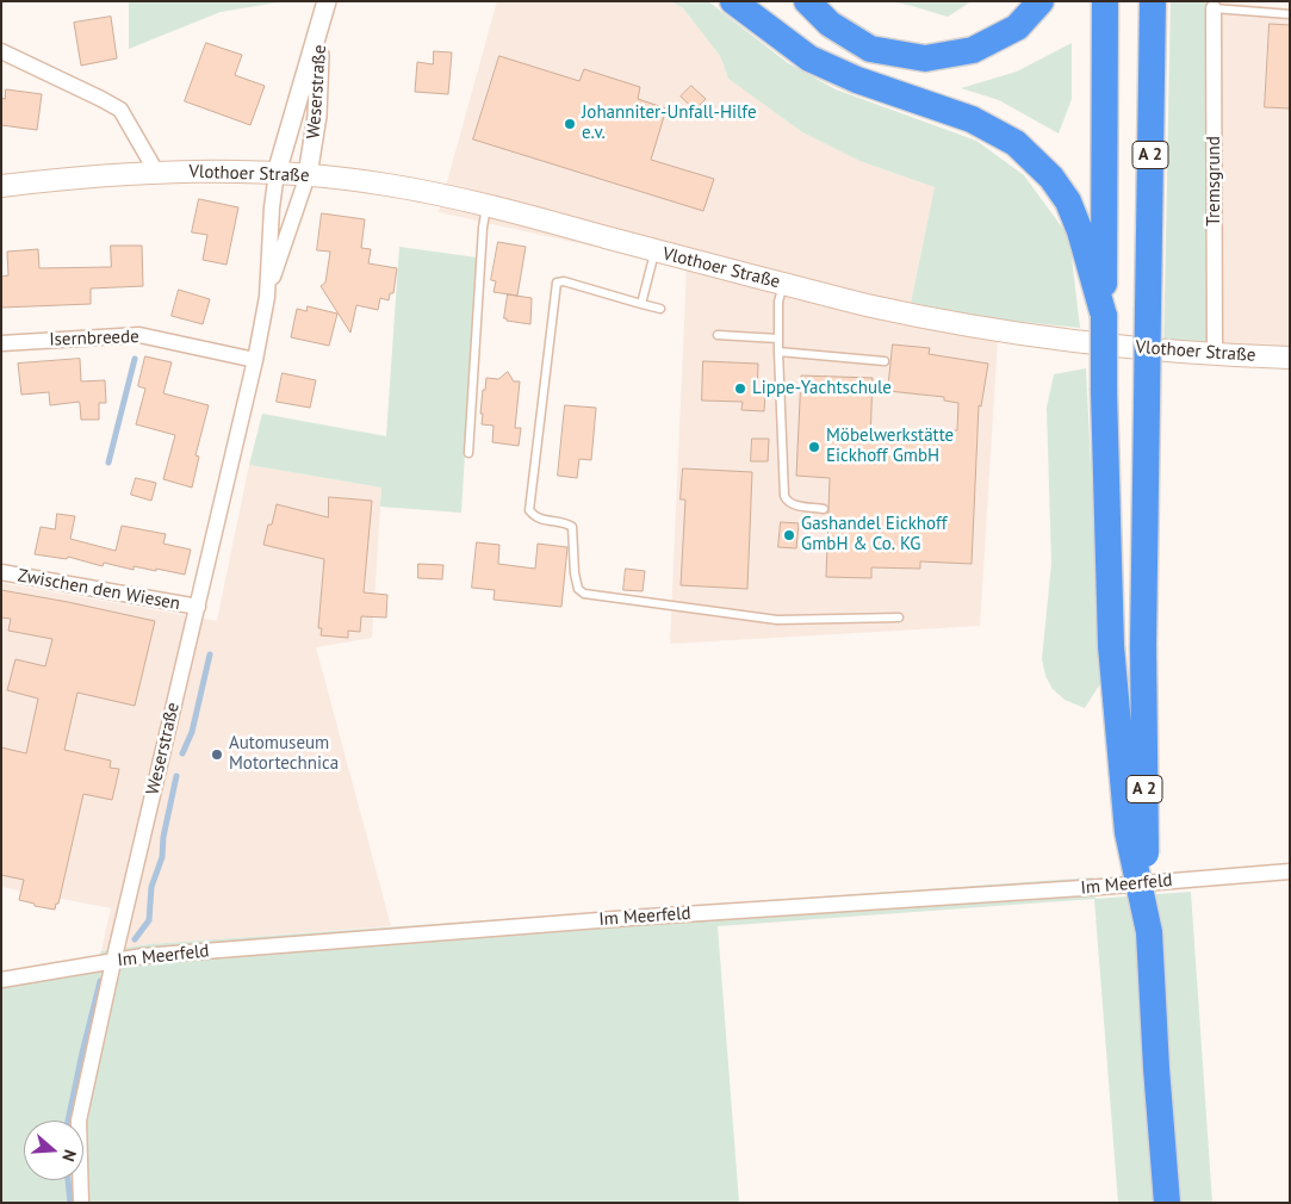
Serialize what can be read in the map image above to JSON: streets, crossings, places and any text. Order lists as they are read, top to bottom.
{
  "streets": {
    "highway": ["A 2"],
    "main road": ["Vlothoer Straße"],
    "street": [
      "Weserstraße",
      "Tremsgrund",
      "Isernbreede",
      "Zwischen den Wiesen",
      "Im Meerfeld"
    ]
  },
  "crossings": [
    ["Weserstraße", "Vlothoer Straße"],
    ["Weserstraße", "Isernbreede"],
    ["Weserstraße", "Zwischen den Wiesen"],
    ["Weserstraße", "Im Meerfeld"],
    ["Vlothoer Straße", "Tremsgrund"]
  ],
  "places": [
    "Johanniter-Unfall-Hilfe e.v.",
    "Lippe-Yachtschule",
    "Möbelwerkstätte Eickhoff GmbH",
    "Gashandel Eickhoff GmbH & Co. KG",
    "Automuseum Motortechnica"
  ],
  "north": "right"
}
